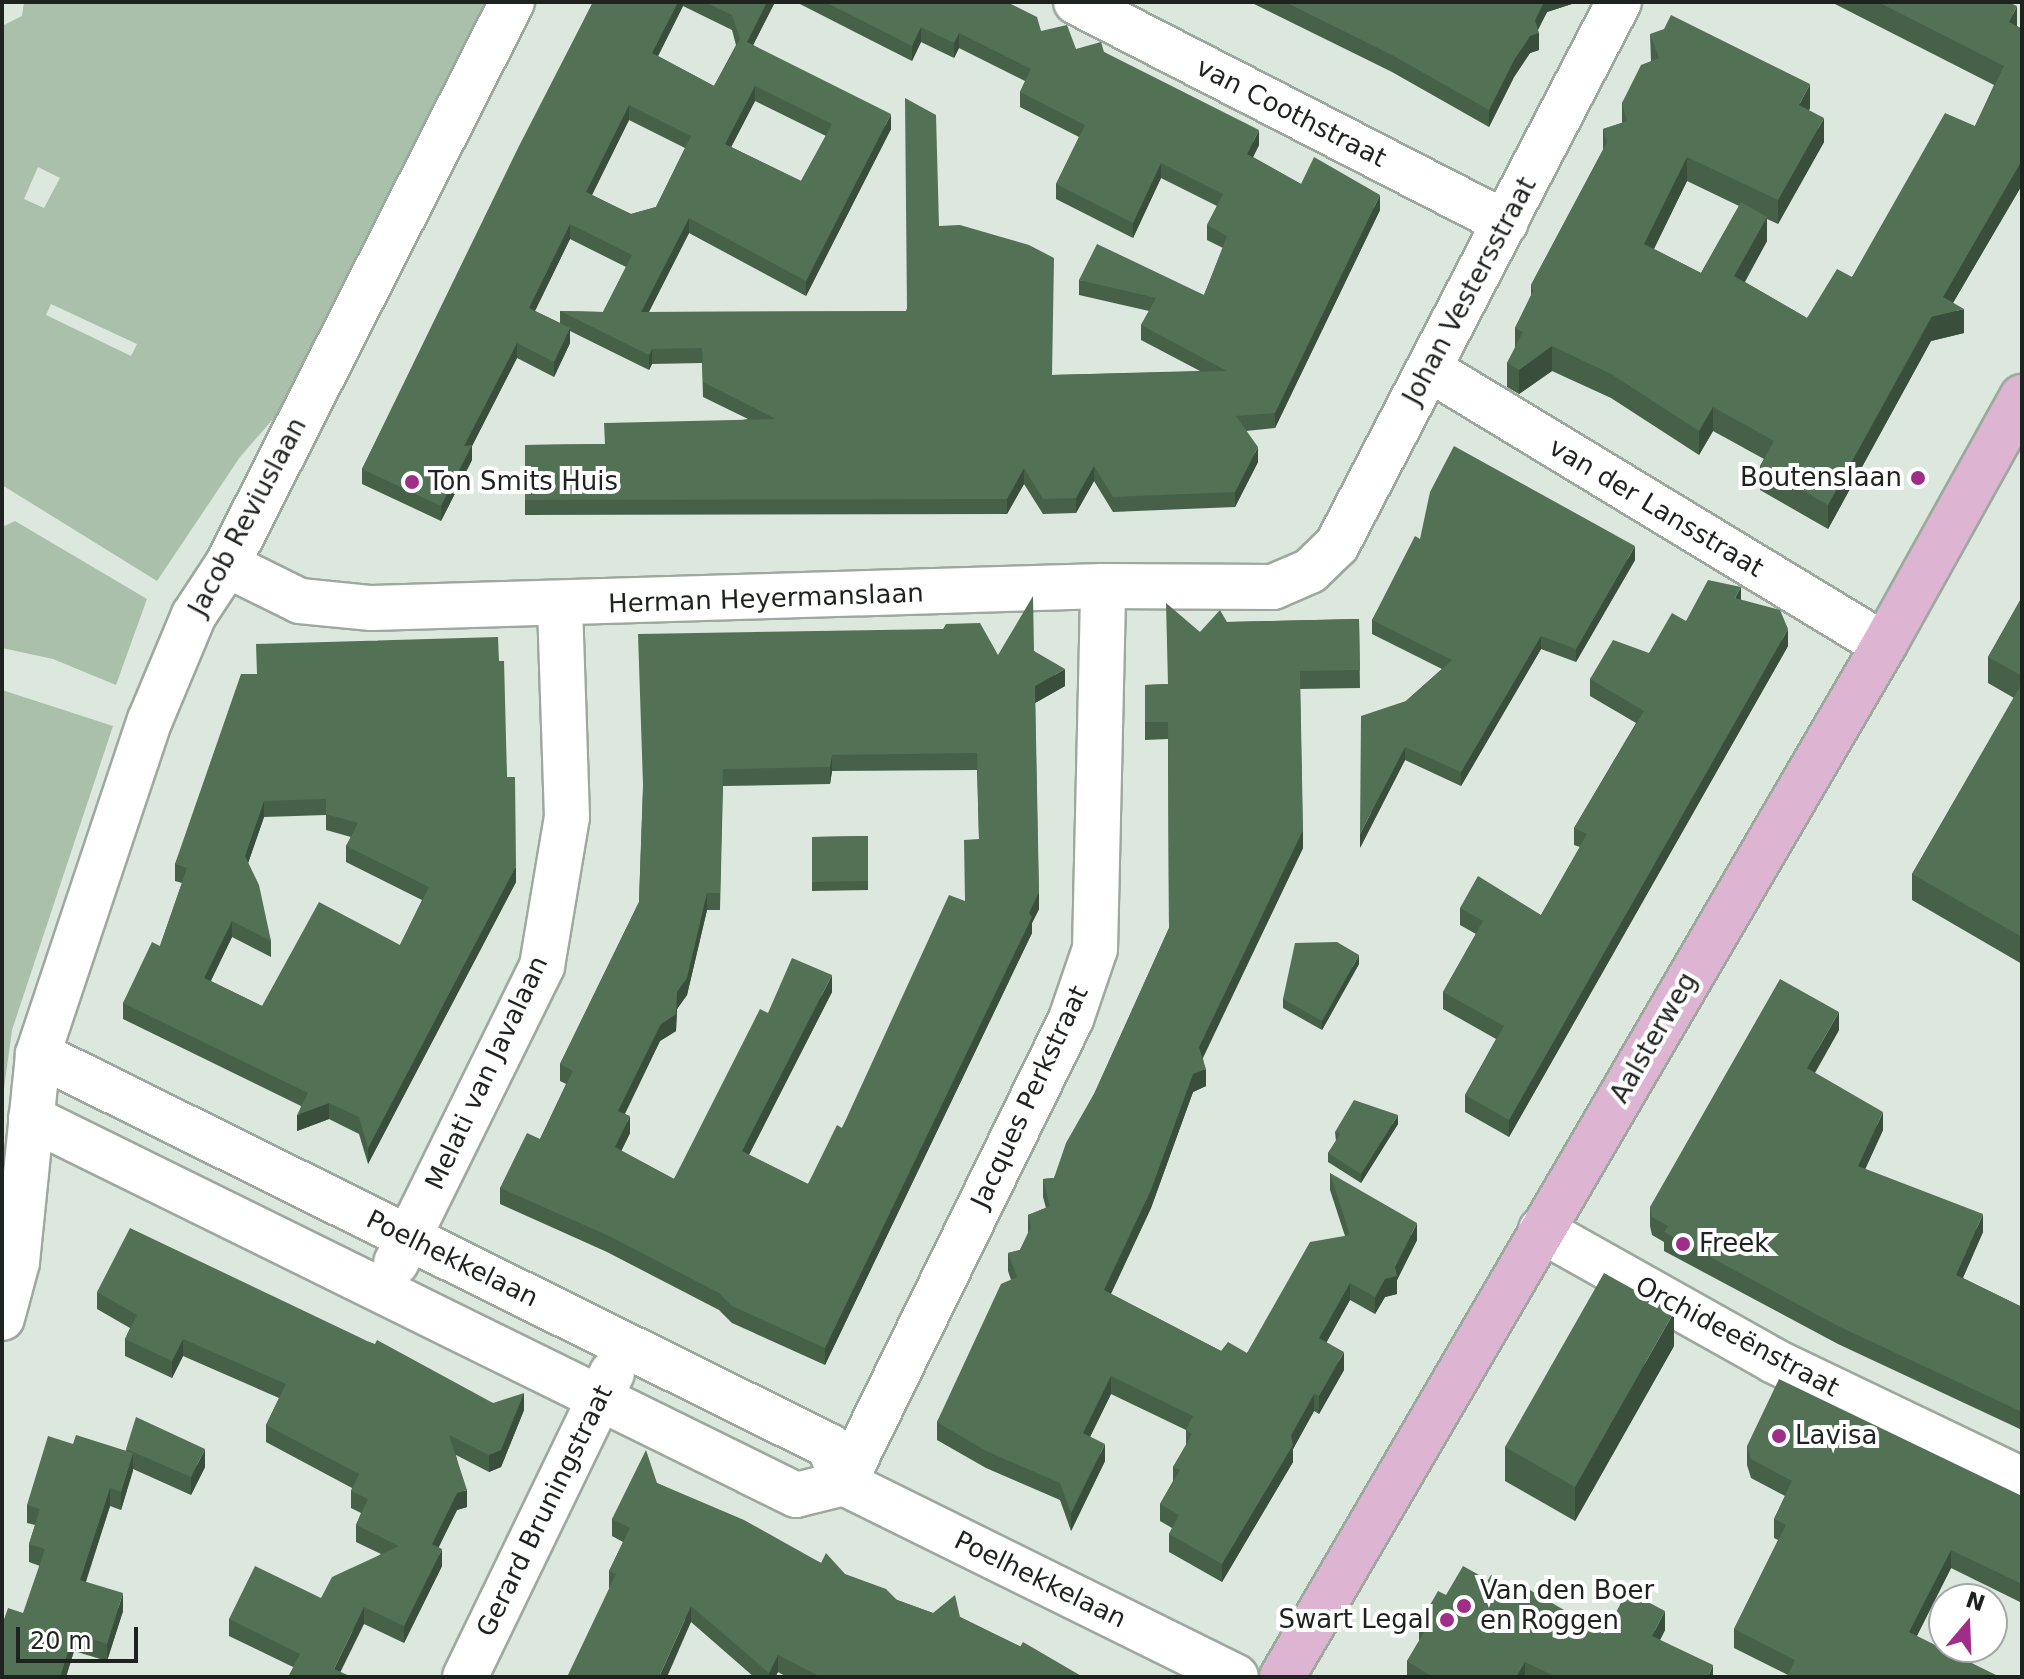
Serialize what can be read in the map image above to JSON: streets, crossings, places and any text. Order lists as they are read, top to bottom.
{
  "streets": {
    "main road": ["Aalsterweg"],
    "street": [
      "van Coothstraat",
      "Johan Vestersstraat",
      "van der Lansstraat",
      "Jacob Reviuslaan",
      "Herman Heyermanslaan",
      "Melati van Javalaan",
      "Jacques Perkstraat",
      "Poelhekkelaan",
      "Orchideeënstraat",
      "Gerard Bruningstraat"
    ]
  },
  "crossings": [
    ["van Coothstraat", "Johan Vestersstraat"],
    ["Johan Vestersstraat", "van der Lansstraat"],
    ["Johan Vestersstraat", "Herman Heyermanslaan"],
    ["van der Lansstraat", "Aalsterweg"],
    ["Jacob Reviuslaan", "Herman Heyermanslaan"],
    ["Jacob Reviuslaan", "Poelhekkelaan"],
    ["Herman Heyermanslaan", "Melati van Javalaan"],
    ["Herman Heyermanslaan", "Jacques Perkstraat"],
    ["Aalsterweg", "Orchideeënstraat"],
    ["Melati van Javalaan", "Poelhekkelaan"],
    ["Jacques Perkstraat", "Poelhekkelaan"],
    ["Poelhekkelaan", "Gerard Bruningstraat"]
  ],
  "places": [
    "Boutenslaan",
    "Ton Smits Huis",
    "Freek",
    "Lavisa",
    "Van den Boer en Roggen",
    "Swart Legal"
  ],
  "scale_bar": "20 m",
  "north": "top"
}
